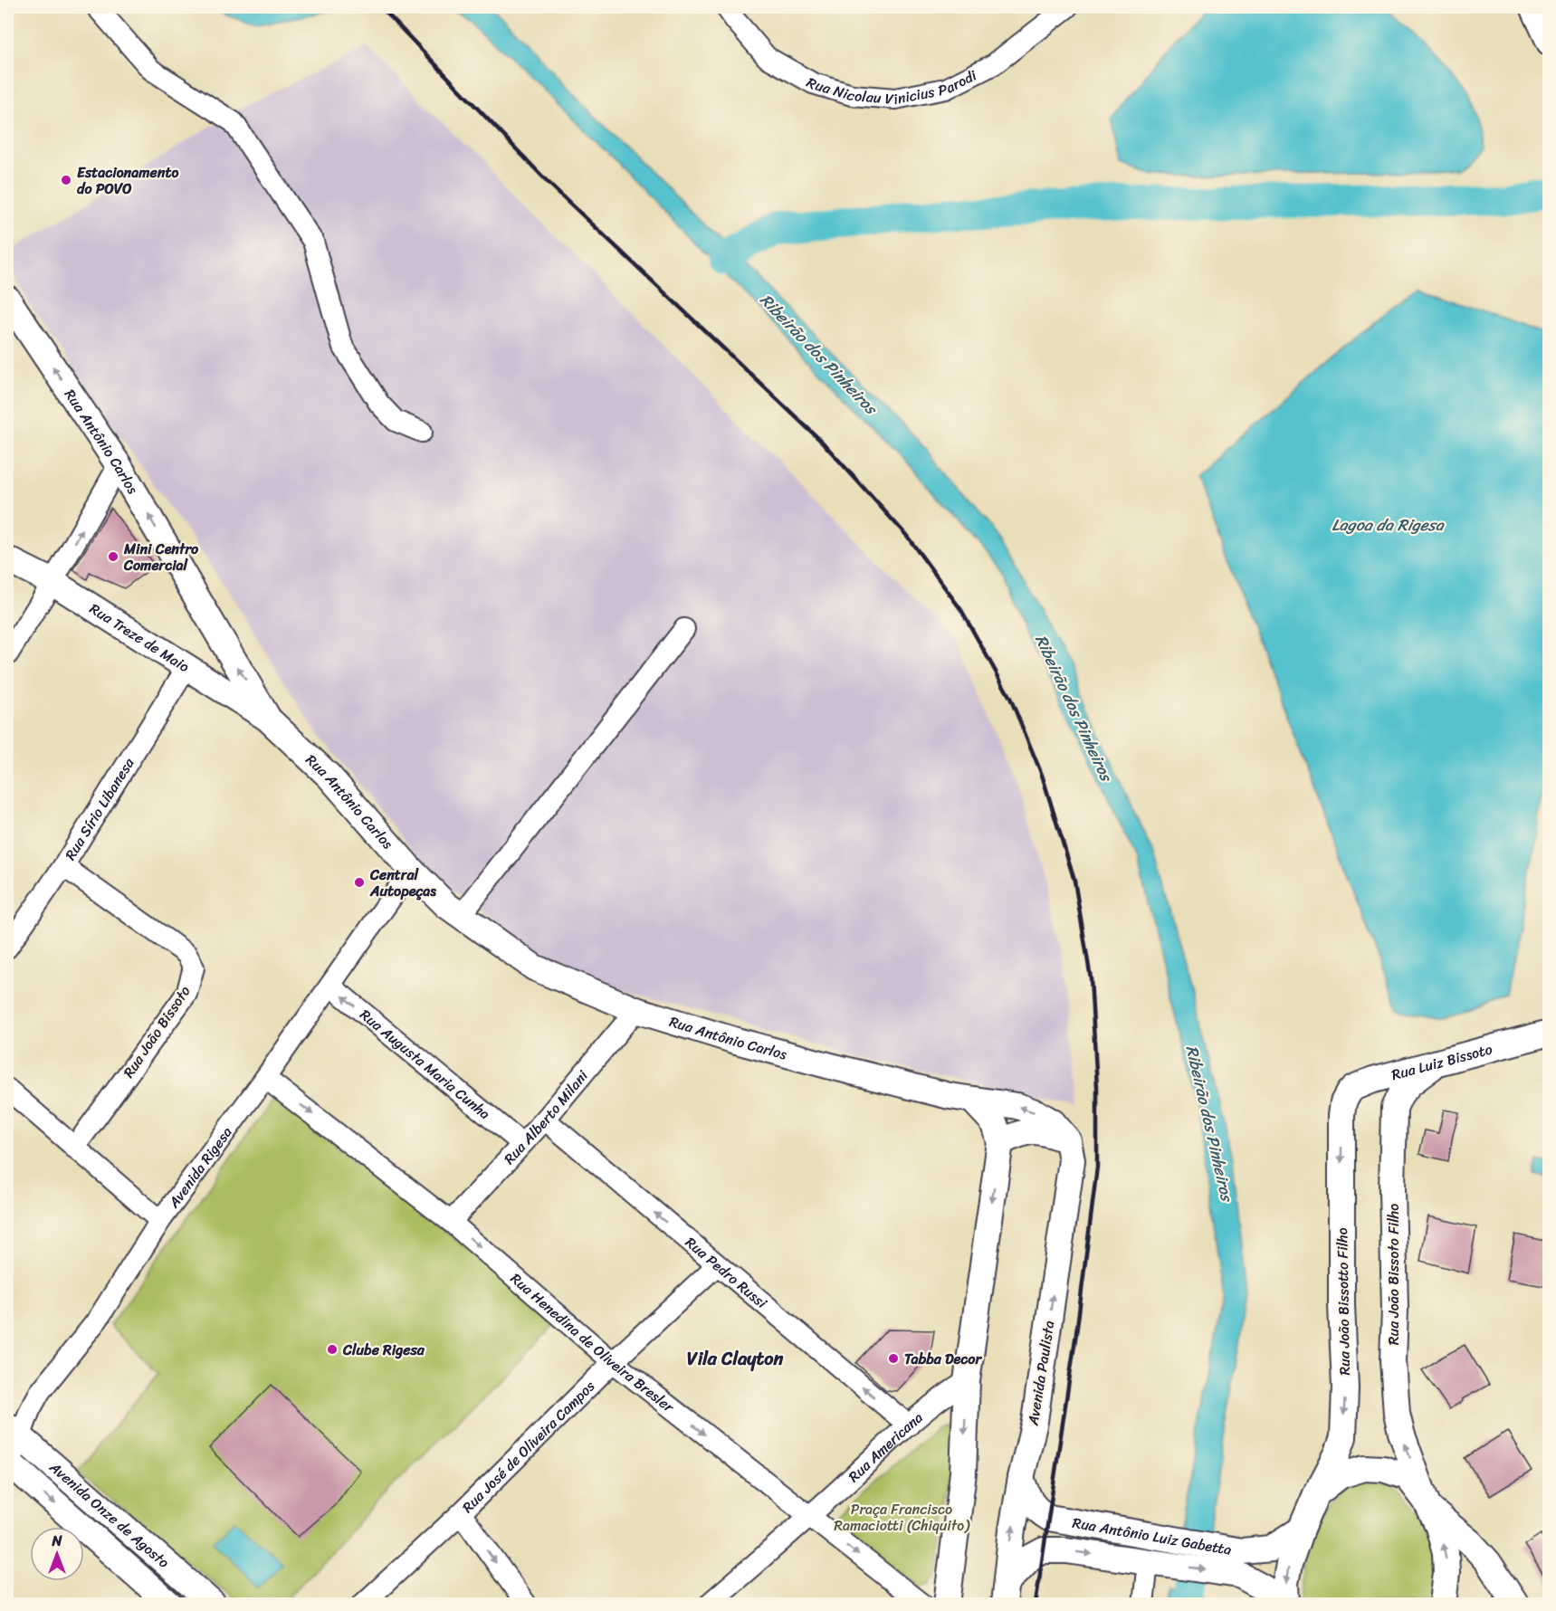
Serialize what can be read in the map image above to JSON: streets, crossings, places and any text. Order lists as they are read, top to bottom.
{
  "streets": {
    "main road": [
      "Rua Antônio Carlos",
      "Rua Treze de Maio",
      "Rua Luiz Bissoto",
      "Rua João Bissoto Filho",
      "Rua João Bissotto Filho",
      "Avenida Paulista",
      "Avenida Onze de Agosto",
      "Rua Antônio Luiz Gabetta"
    ],
    "street": [
      "Rua Nicolau Vinicius Parodi",
      "Rua Sírio Libanesa",
      "Rua João Bissoto",
      "Rua Augusta Maria Cunha",
      "Rua Alberto Milani",
      "Avenida Rigesa",
      "Rua Pedro Russi",
      "Rua Henedina de Oliveira Bresler",
      "Rua José de Oliveira Campos",
      "Rua Americana"
    ]
  },
  "crossings": [
    ["Rua Antônio Carlos", "Rua Treze de Maio"],
    ["Rua Antônio Carlos", "Rua Alberto Milani"],
    ["Rua Antônio Carlos", "Avenida Rigesa"],
    ["Rua Antônio Carlos", "Avenida Paulista"],
    ["Rua Treze de Maio", "Rua Sírio Libanesa"],
    ["Rua Sírio Libanesa", "Rua João Bissoto"],
    ["Rua Luiz Bissoto", "Rua João Bissotto Filho"],
    ["Rua Augusta Maria Cunha", "Rua Alberto Milani"],
    ["Rua Augusta Maria Cunha", "Avenida Rigesa"],
    ["Rua Alberto Milani", "Rua Pedro Russi"],
    ["Rua Alberto Milani", "Rua Henedina de Oliveira Bresler"],
    ["Avenida Rigesa", "Rua Henedina de Oliveira Bresler"],
    ["Avenida Rigesa", "Avenida Onze de Agosto"],
    ["Rua Pedro Russi", "Rua José de Oliveira Campos"],
    ["Rua Pedro Russi", "Rua Americana"],
    ["Rua João Bissoto Filho", "Rua João Bissotto Filho"],
    ["Rua João Bissoto Filho", "Rua Antônio Luiz Gabetta"],
    ["Rua Henedina de Oliveira Bresler", "Rua José de Oliveira Campos"],
    ["Rua Henedina de Oliveira Bresler", "Rua Americana"],
    ["Avenida Paulista", "Rua Antônio Luiz Gabetta"]
  ],
  "one_way": [
    "Rua Antônio Carlos",
    "Rua Augusta Maria Cunha",
    "Rua Pedro Russi",
    "Rua João Bissotto Filho",
    "Rua Henedina de Oliveira Bresler",
    "Rua Antônio Luiz Gabetta"
  ],
  "districts": ["Vila Clayton"],
  "water": ["Ribeirão dos Pinheiros", "Lagoa da Rigesa"],
  "parks": ["Praça Francisco Ramaciotti (Chiquito)"],
  "places": [
    "Estacionamento do POVO",
    "Mini Centro Comercial",
    "Central Autopeças",
    "Clube Rigesa",
    "Tabba Decor"
  ],
  "north": "top"
}
